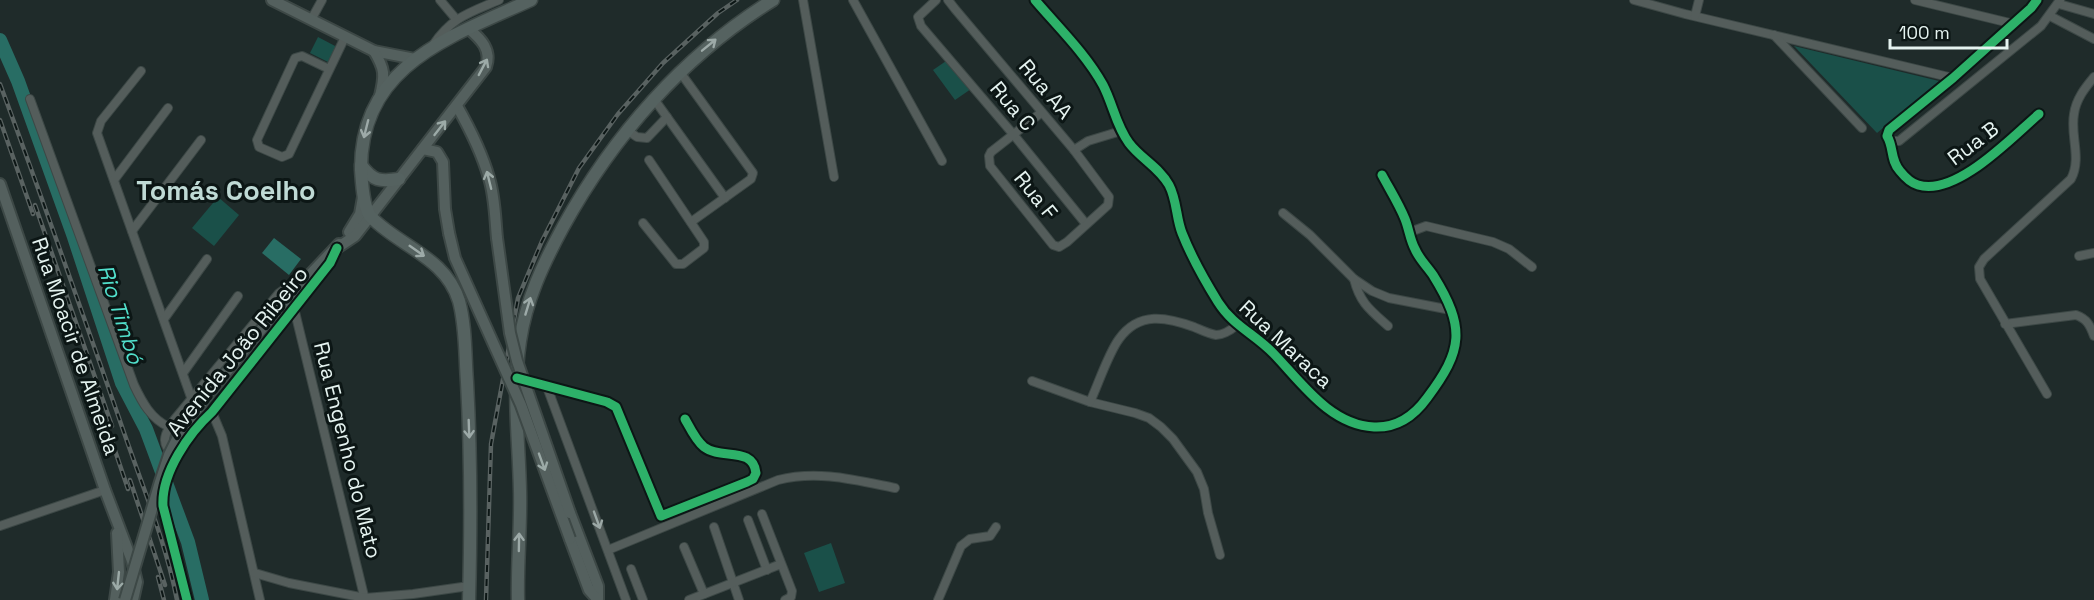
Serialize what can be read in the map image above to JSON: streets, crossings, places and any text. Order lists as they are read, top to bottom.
{
  "streets": {
    "main road": ["Rua Moacir de Almeida", "Avenida João Ribeiro"],
    "street": [
      "Rua AA",
      "Rua C",
      "Rua B",
      "Rua F",
      "Rua Maraca",
      "Rua Engenho do Mato"
    ]
  },
  "crossings": [
    ["Rua AA", "Rua C"],
    ["Rua AA", "Rua F"],
    ["Rua C", "Rua F"],
    ["Avenida João Ribeiro", "Rua Engenho do Mato"]
  ],
  "districts": ["Tomás Coelho"],
  "water": ["Rio Timbó"],
  "scale_bar": "100 m"
}
